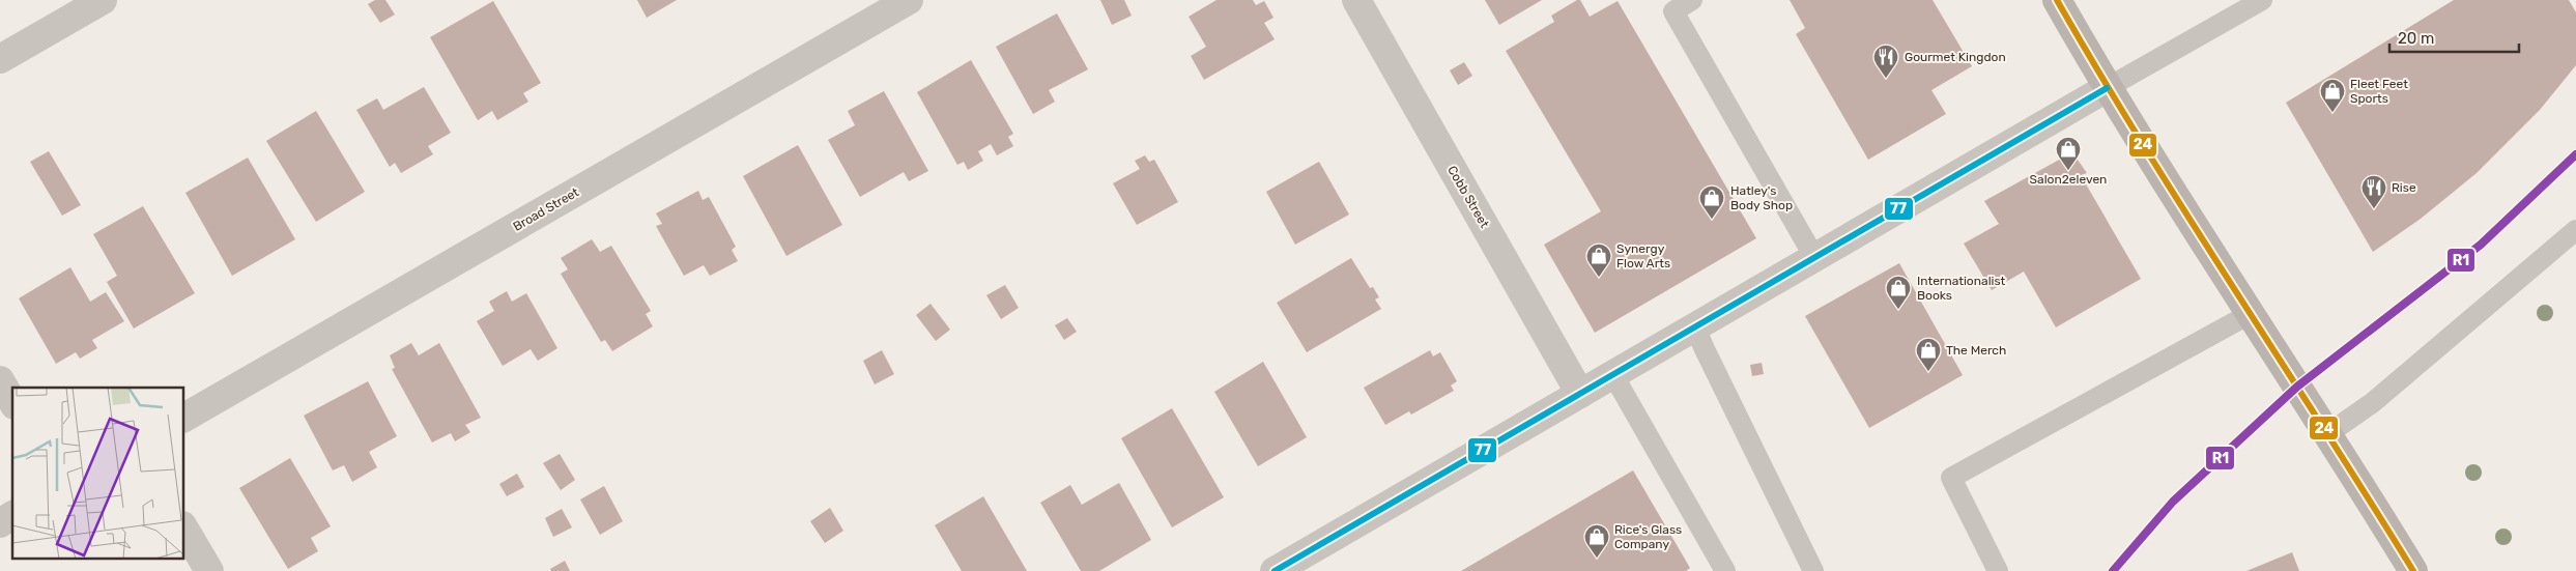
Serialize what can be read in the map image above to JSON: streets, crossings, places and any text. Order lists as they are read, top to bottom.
{
  "streets": {
    "street": ["Cobb Street", "Broad Street"]
  },
  "places": {
    "restaurant": ["Gourmet Kingdon", "Rise"],
    "shop": [
      "Fleet Feet Sports",
      "Salon2eleven",
      "Hatley's Body Shop",
      "Synergy Flow Arts",
      "Internationalist Books",
      "The Merch",
      "Rice's Glass Company"
    ]
  },
  "lines": ["transit line 24", "transit line 77", "transit line R1"],
  "scale_bar": "20 m"
}
